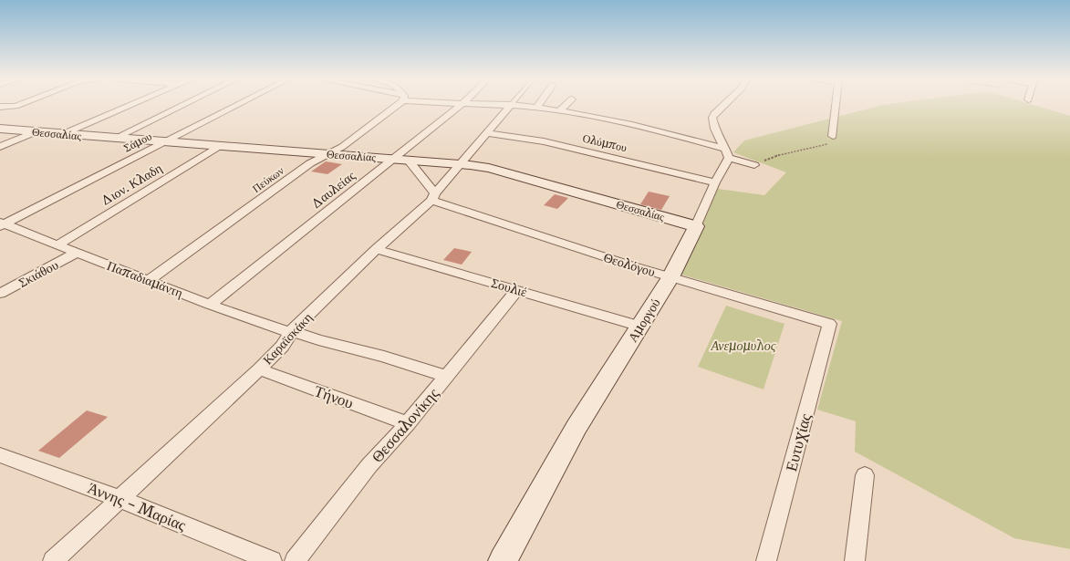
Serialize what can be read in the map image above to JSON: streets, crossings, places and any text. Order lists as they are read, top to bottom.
{
  "streets": {
    "street": [
      "Θεσσαλίας",
      "Σάμου",
      "Ολύμπου",
      "Πεύκων",
      "Διον. Κλαδη",
      "Δαυλείας",
      "Θεολόγου",
      "Σκιάθου",
      "Παπαδιαμάντη",
      "Σουλιέ",
      "Αμοργού",
      "Καραϊσκάκη",
      "Τήνου",
      "Θεσσαλονίκης",
      "Ευτυχίας",
      "Άννης - Μαρίας"
    ]
  },
  "crossings": [
    ["Θεσσαλίας", "Σάμου"],
    ["Θεσσαλίας", "Πεύκων"],
    ["Θεσσαλίας", "Διον. Κλαδη"],
    ["Θεσσαλίας", "Δαυλείας"],
    ["Θεσσαλίας", "Αμοργού"],
    ["Θεσσαλίας", "Καραϊσκάκη"],
    ["Σάμου", "Παπαδιαμάντη"],
    ["Ολύμπου", "Αμοργού"],
    ["Ολύμπου", "Καραϊσκάκη"],
    ["Πεύκων", "Παπαδιαμάντη"],
    ["Διον. Κλαδη", "Παπαδιαμάντη"],
    ["Δαυλείας", "Παπαδιαμάντη"],
    ["Θεολόγου", "Αμοργού"],
    ["Θεολόγου", "Καραϊσκάκη"],
    ["Θεολόγου", "Ευτυχίας"],
    ["Σκιάθου", "Παπαδιαμάντη"],
    ["Παπαδιαμάντη", "Καραϊσκάκη"],
    ["Παπαδιαμάντη", "Θεσσαλονίκης"],
    ["Σουλιέ", "Αμοργού"],
    ["Σουλιέ", "Καραϊσκάκη"],
    ["Σουλιέ", "Θεσσαλονίκης"],
    ["Καραϊσκάκη", "Τήνου"],
    ["Καραϊσκάκη", "Άννης - Μαρίας"],
    ["Τήνου", "Θεσσαλονίκης"]
  ],
  "parks": ["Ανεμομυλος"]
}
